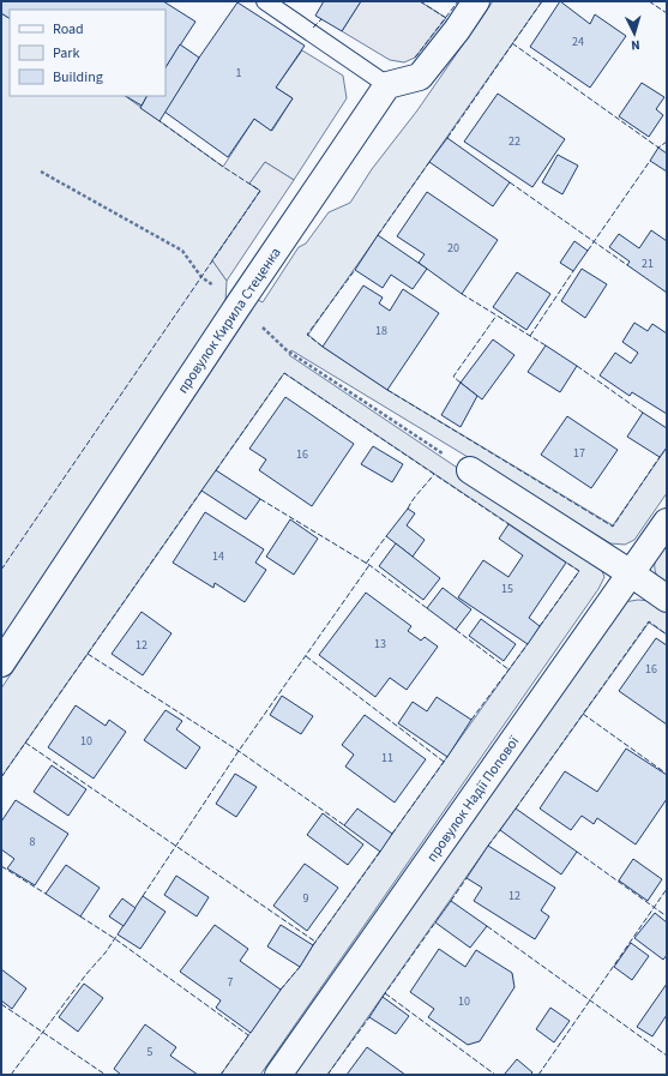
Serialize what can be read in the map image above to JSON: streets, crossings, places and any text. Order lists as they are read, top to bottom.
{
  "streets": {
    "street": ["провулок Кирила Стеценка", "провулок Надії Попової"]
  },
  "house_numbers": [
    "24",
    "1",
    "22",
    "20",
    "21",
    "18",
    "17",
    "16",
    "14",
    "15",
    "13",
    "12",
    "16",
    "10",
    "11",
    "8",
    "12",
    "9",
    "7",
    "10",
    "5"
  ],
  "legend": ["Road", "Park", "Building"],
  "north": "bottom"
}
